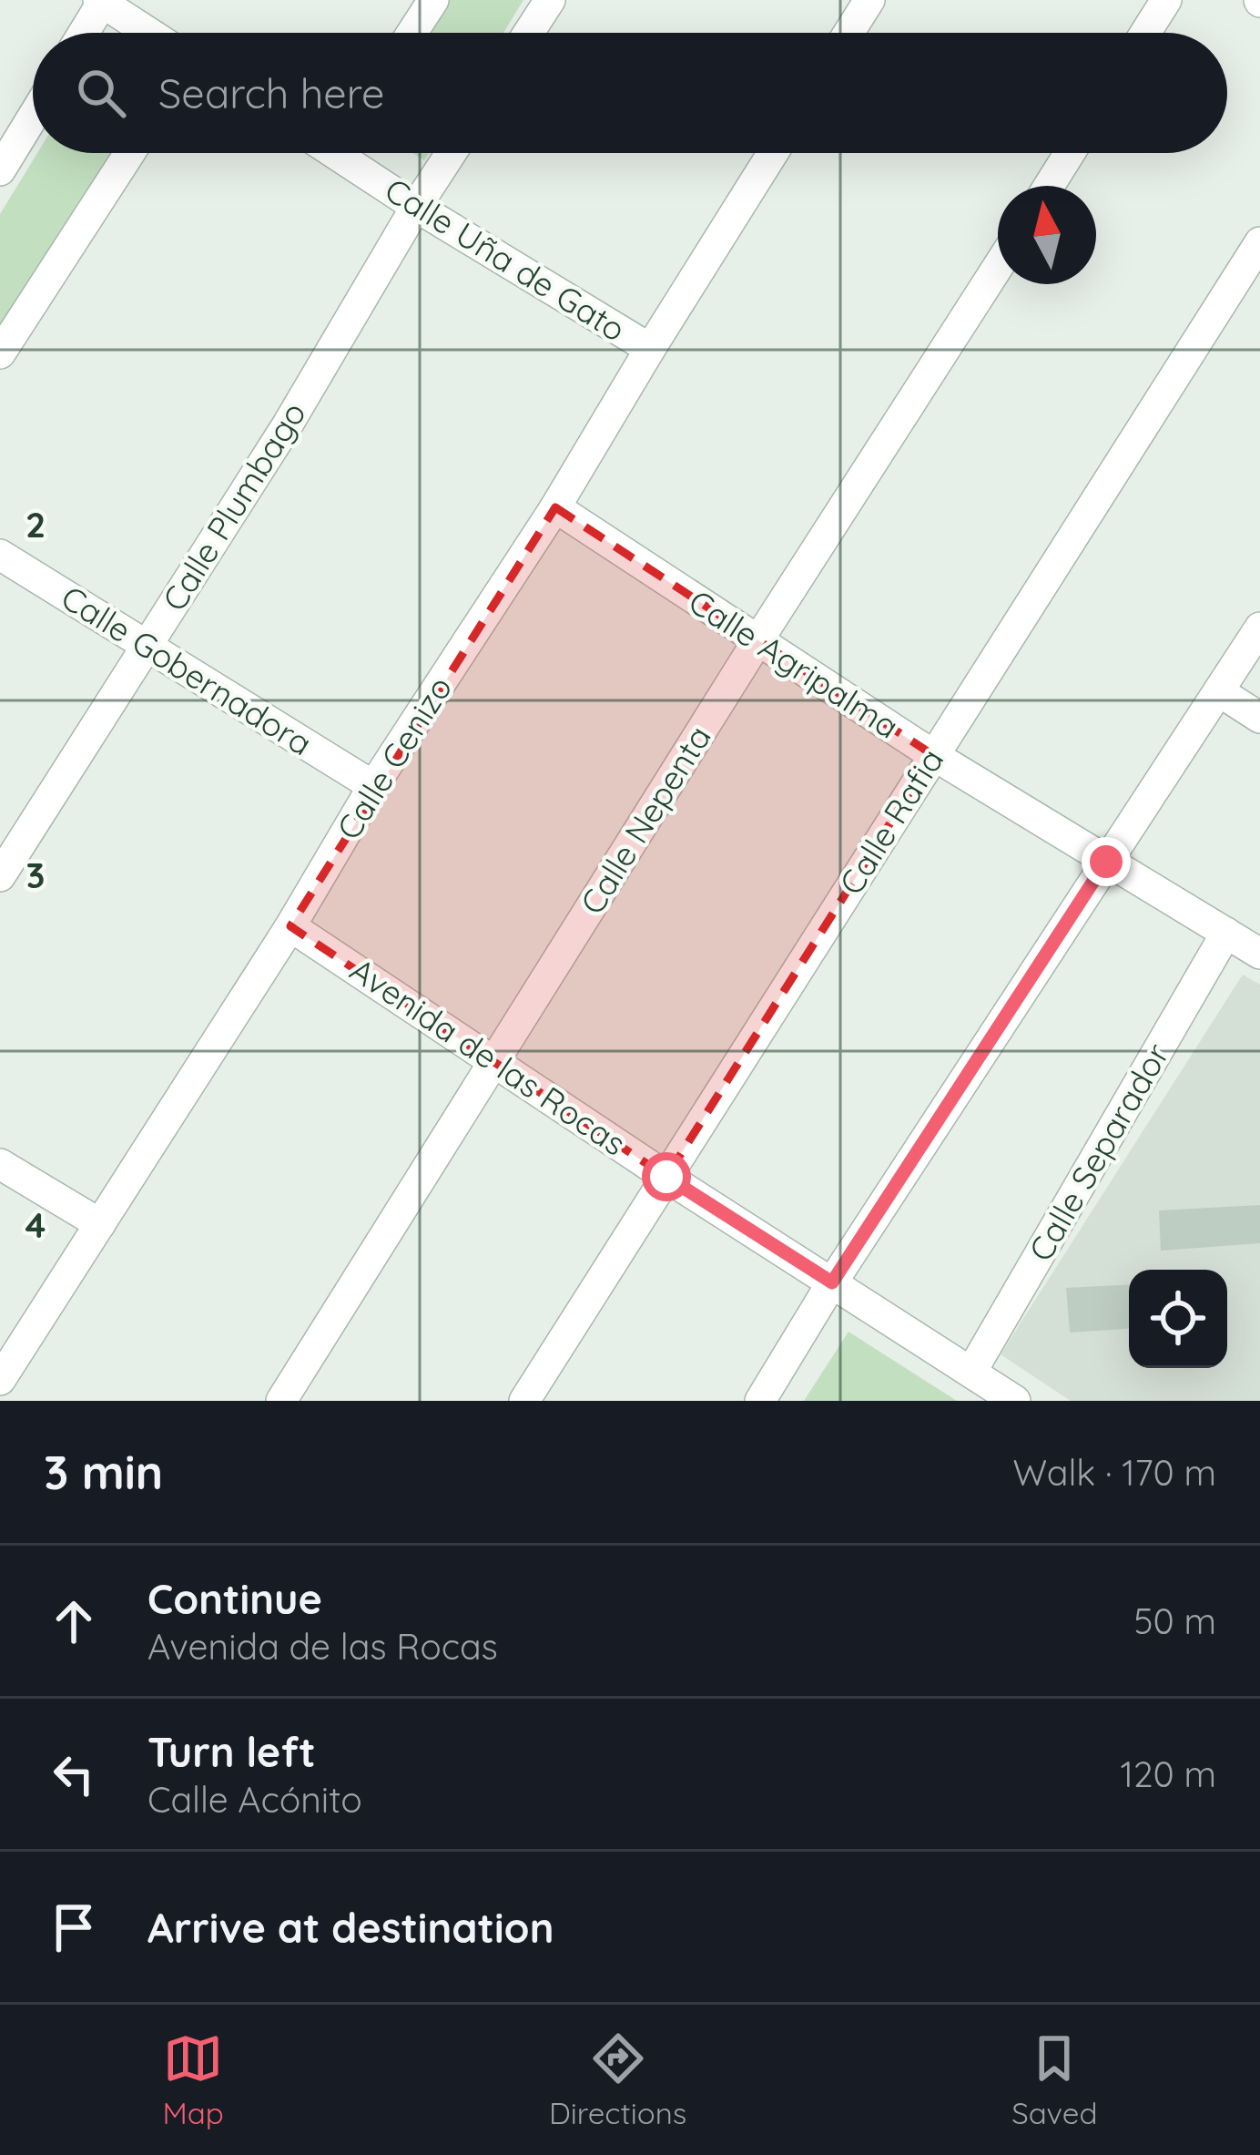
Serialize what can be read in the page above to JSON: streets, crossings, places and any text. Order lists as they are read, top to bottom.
{
  "streets": {
    "street": [
      "Calle Uña de Gato",
      "Calle Plumbago",
      "Calle Agripalma",
      "Calle Gobernadora",
      "Calle Cenizo",
      "Calle Nepenta",
      "Calle Rafia",
      "Avenida de las Rocas",
      "Calle Separador"
    ]
  },
  "crossings": [
    ["Calle Uña de Gato", "Calle Plumbago"],
    ["Calle Uña de Gato", "Calle Cenizo"],
    ["Calle Plumbago", "Calle Gobernadora"],
    ["Calle Agripalma", "Calle Cenizo"],
    ["Calle Agripalma", "Calle Nepenta"],
    ["Calle Agripalma", "Calle Rafia"],
    ["Calle Agripalma", "Calle Separador"],
    ["Calle Gobernadora", "Calle Cenizo"],
    ["Calle Cenizo", "Avenida de las Rocas"],
    ["Calle Nepenta", "Avenida de las Rocas"],
    ["Calle Rafia", "Avenida de las Rocas"],
    ["Avenida de las Rocas", "Calle Separador"]
  ],
  "north": "top",
  "page": {
    "search": "Search here",
    "heading": ["3 min", "Walk · 170 m"],
    "list": [
      ["Continue", "Avenida de las Rocas", "50 m"],
      ["Turn left", "Calle Acónito", "120 m"],
      "Arrive at destination"
    ],
    "nav": ["Map", "Directions", "Saved"]
  },
  "grid": {
    "rows": ["2", "3", "4"]
  }
}
